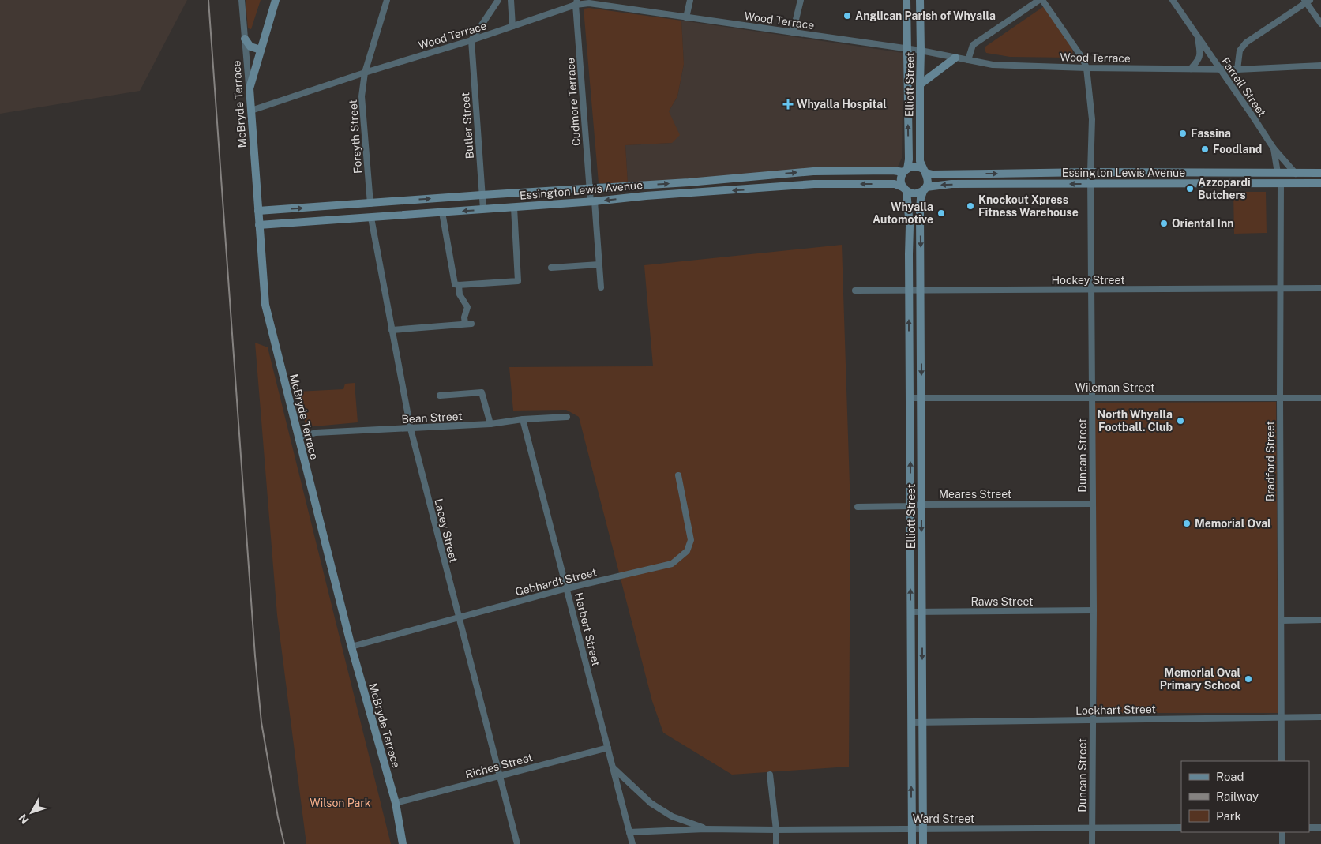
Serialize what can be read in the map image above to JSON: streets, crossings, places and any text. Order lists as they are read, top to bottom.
{
  "streets": {
    "main road": ["Elliott Street", "McBryde Terrace", "Essington Lewis Avenue"],
    "street": [
      "Wood Terrace",
      "Farrell Street",
      "Cudmore Terrace",
      "Butler Street",
      "Forsyth Street",
      "Hockey Street",
      "Wileman Street",
      "Bean Street",
      "Duncan Street",
      "Bradford Street",
      "Meares Street",
      "Lacey Street",
      "Gebhardt Street",
      "Raws Street",
      "Herbert Street",
      "Lockhart Street",
      "Riches Street",
      "Ward Street"
    ]
  },
  "crossings": [
    ["Wood Terrace", "Elliott Street"],
    ["Wood Terrace", "Farrell Street"],
    ["Wood Terrace", "Cudmore Terrace"],
    ["Wood Terrace", "McBryde Terrace"],
    ["Wood Terrace", "Butler Street"],
    ["Wood Terrace", "Forsyth Street"],
    ["Wood Terrace", "Duncan Street"],
    ["Elliott Street", "Essington Lewis Avenue"],
    ["Elliott Street", "Hockey Street"],
    ["Elliott Street", "Wileman Street"],
    ["Elliott Street", "Meares Street"],
    ["Elliott Street", "Raws Street"],
    ["Elliott Street", "Lockhart Street"],
    ["Elliott Street", "Ward Street"],
    ["Farrell Street", "Essington Lewis Avenue"],
    ["Cudmore Terrace", "Essington Lewis Avenue"],
    ["McBryde Terrace", "Essington Lewis Avenue"],
    ["McBryde Terrace", "Bean Street"],
    ["McBryde Terrace", "Gebhardt Street"],
    ["McBryde Terrace", "Riches Street"],
    ["Butler Street", "Essington Lewis Avenue"],
    ["Forsyth Street", "Essington Lewis Avenue"],
    ["Essington Lewis Avenue", "Duncan Street"],
    ["Essington Lewis Avenue", "Bradford Street"],
    ["Essington Lewis Avenue", "Lacey Street"],
    ["Hockey Street", "Duncan Street"],
    ["Hockey Street", "Bradford Street"],
    ["Wileman Street", "Duncan Street"],
    ["Wileman Street", "Bradford Street"],
    ["Bean Street", "Lacey Street"],
    ["Bean Street", "Herbert Street"],
    ["Duncan Street", "Meares Street"],
    ["Duncan Street", "Raws Street"],
    ["Duncan Street", "Lockhart Street"],
    ["Duncan Street", "Ward Street"],
    ["Bradford Street", "Lockhart Street"],
    ["Lacey Street", "Gebhardt Street"],
    ["Lacey Street", "Riches Street"],
    ["Gebhardt Street", "Herbert Street"],
    ["Herbert Street", "Riches Street"],
    ["Herbert Street", "Ward Street"]
  ],
  "parks": ["Wilson Park"],
  "places": {
    "other": [
      "Anglican Parish of Whyalla",
      "Fassina",
      "Foodland",
      "Azzopardi Butchers",
      "Knockout Xpress Fitness Warehouse",
      "Whyalla Automotive",
      "Oriental Inn",
      "North Whyalla Football. Club",
      "Memorial Oval",
      "Memorial Oval Primary School"
    ],
    "health": ["Whyalla Hospital"]
  },
  "legend": ["Road", "Railway", "Park"],
  "north": "bottom left"
}
